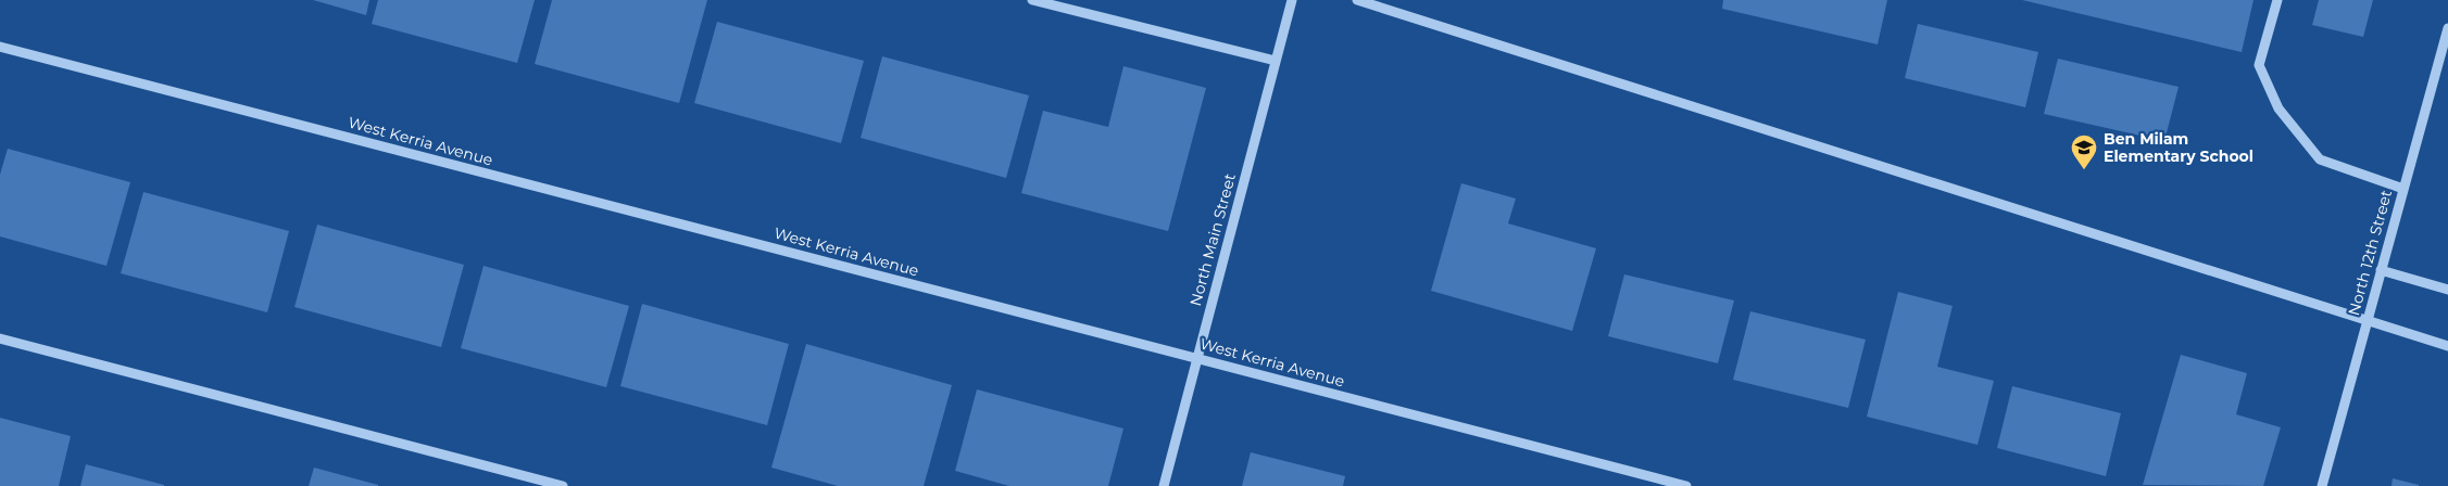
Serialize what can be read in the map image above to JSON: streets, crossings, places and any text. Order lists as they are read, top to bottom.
{
  "streets": {
    "street": ["West Kerria Avenue", "North Main Street", "North 12th Street"]
  },
  "crossings": [
    ["West Kerria Avenue", "North Main Street"]
  ],
  "places": {
    "school or university": ["Ben Milam Elementary School"]
  }
}
